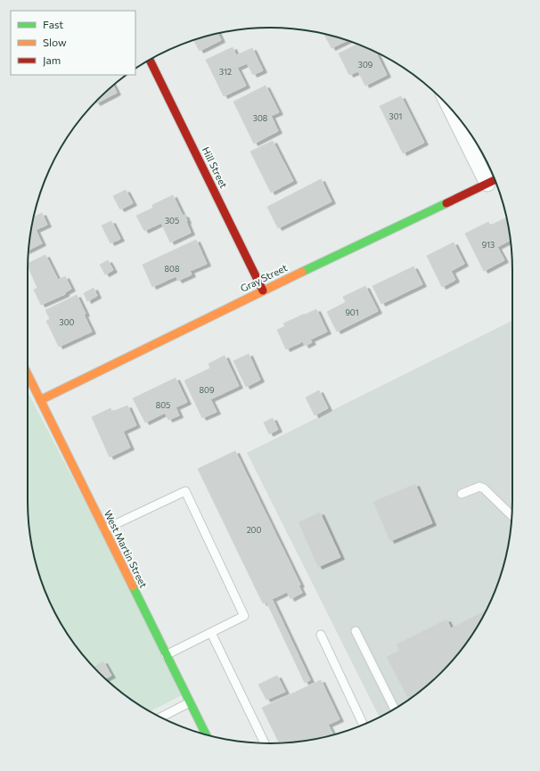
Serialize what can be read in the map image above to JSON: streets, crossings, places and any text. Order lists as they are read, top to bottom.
{
  "streets": {
    "street": ["Hill Street", "Gray Street", "West Martin Street"]
  },
  "crossings": [
    ["Hill Street", "Gray Street"],
    ["Gray Street", "West Martin Street"]
  ],
  "house_numbers": [
    "309",
    "312",
    "301",
    "308",
    "305",
    "913",
    "808",
    "901",
    "300",
    "809",
    "805",
    "200"
  ],
  "legend": ["Fast", "Slow", "Jam"]
}
